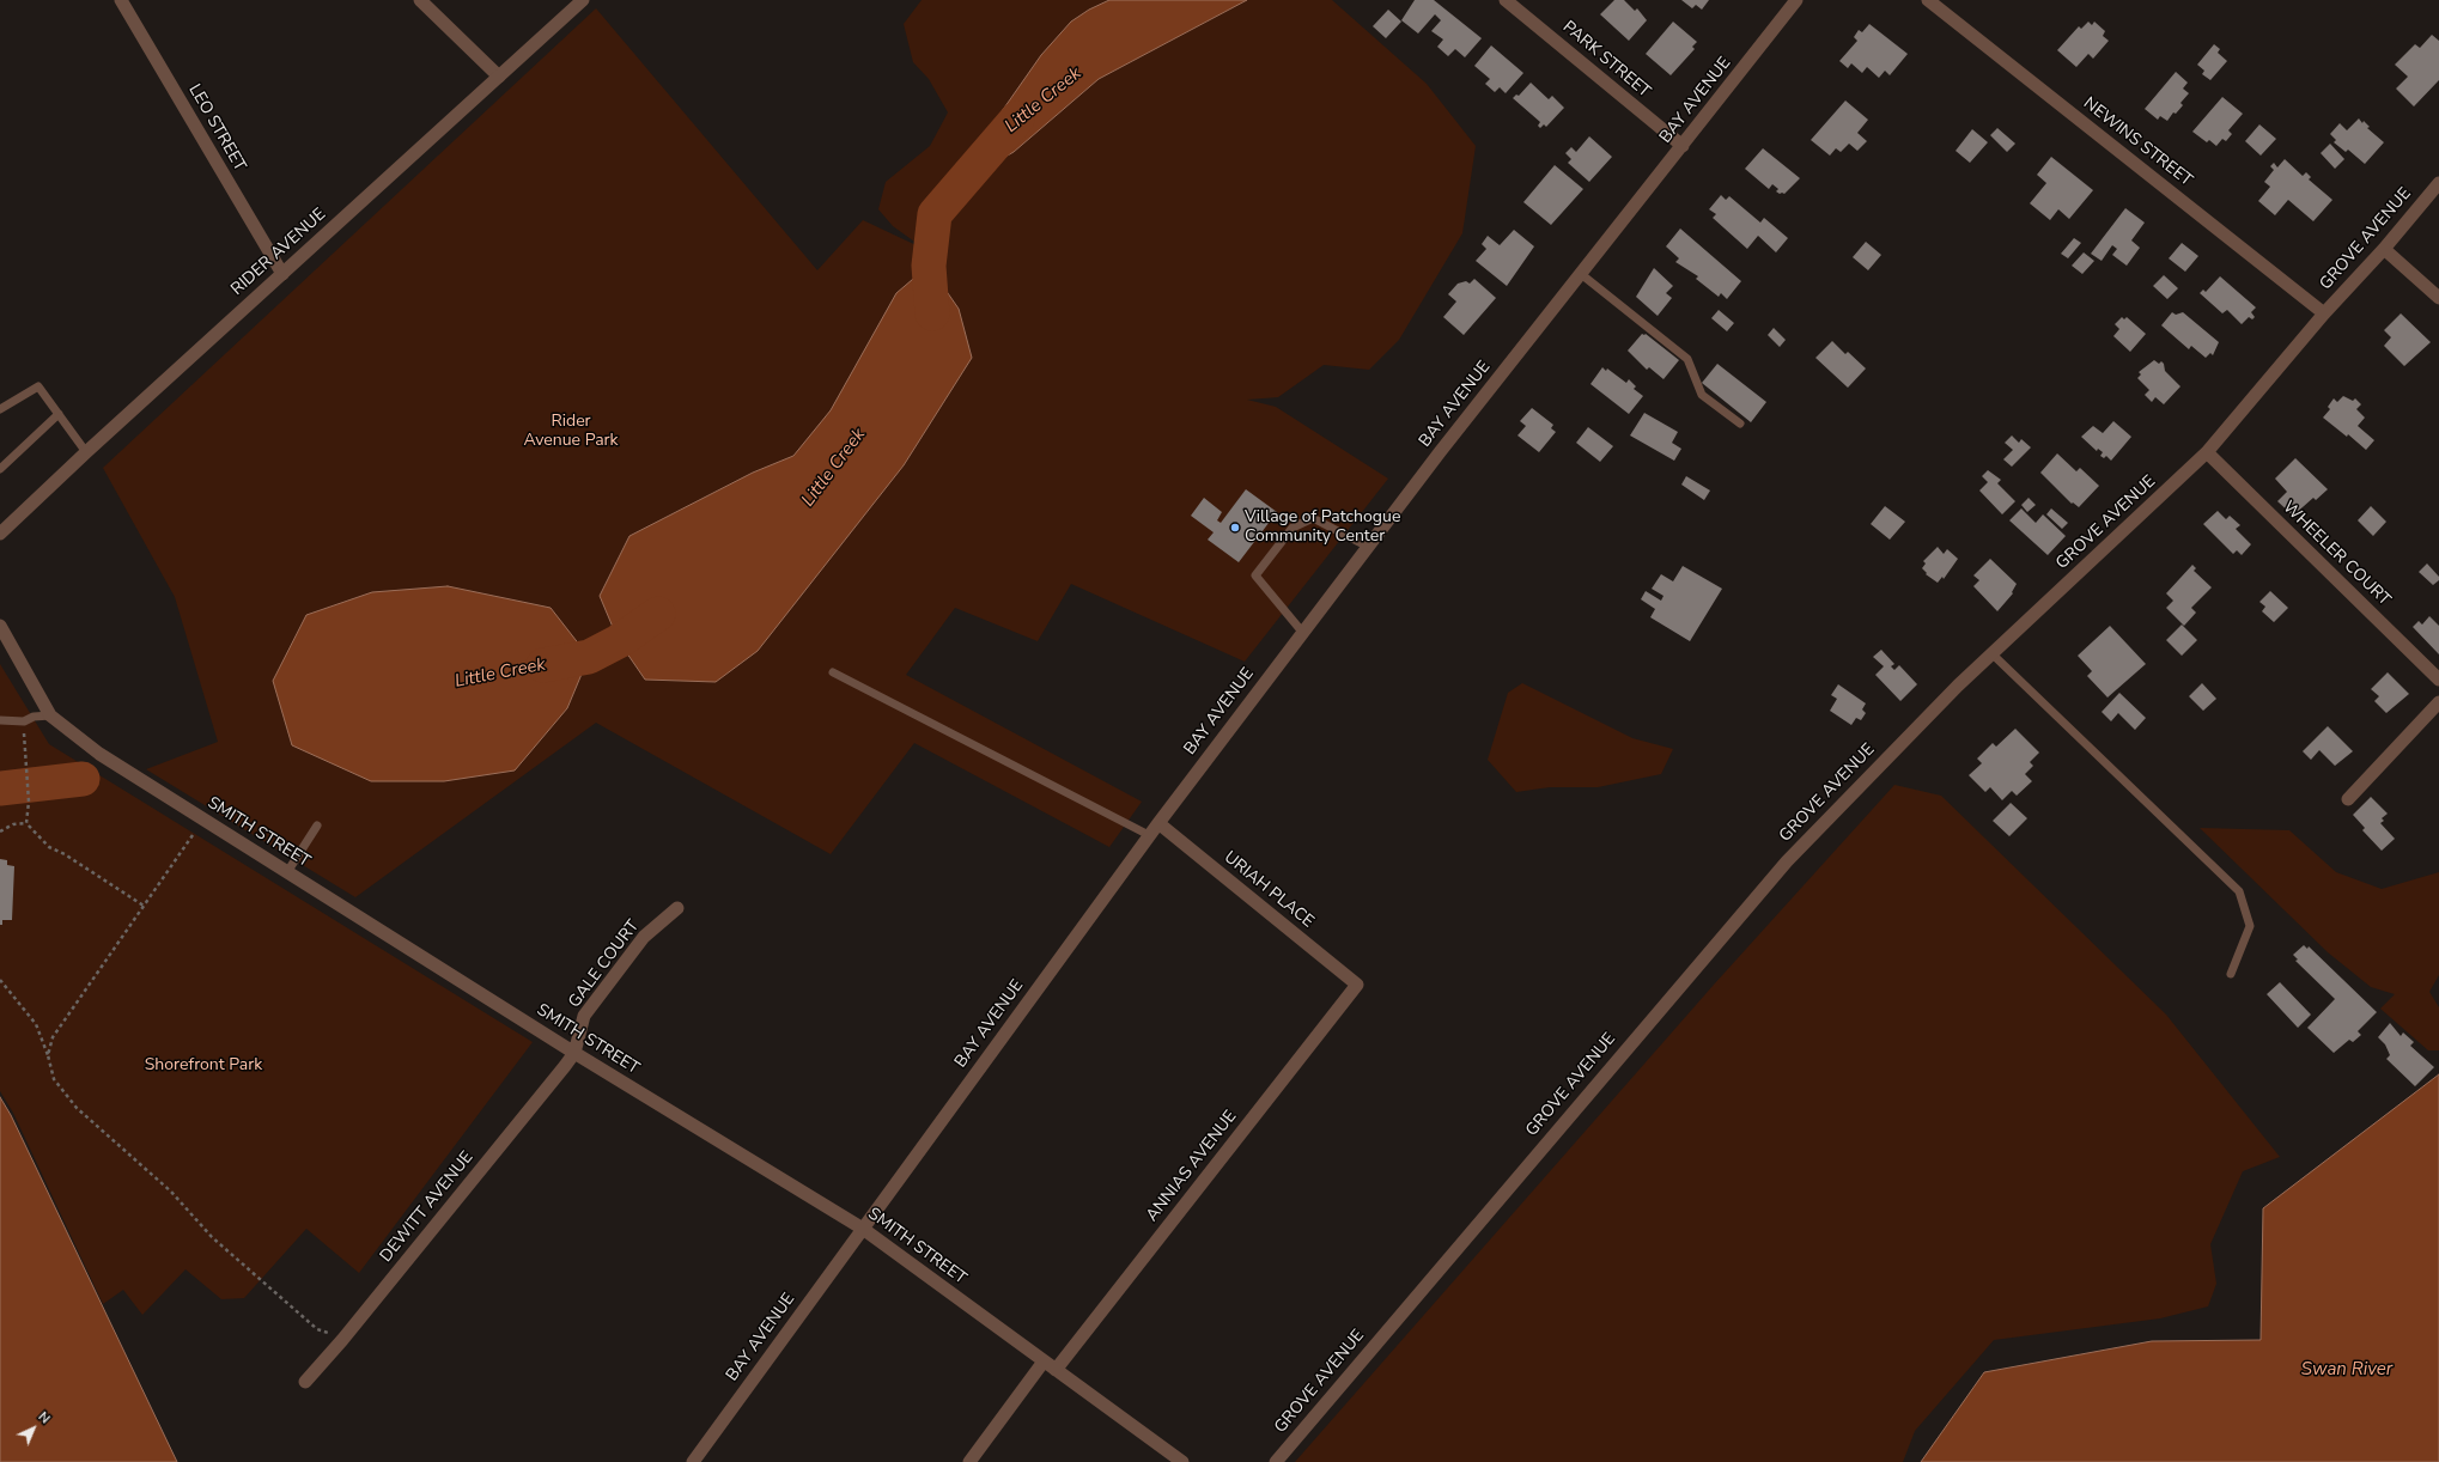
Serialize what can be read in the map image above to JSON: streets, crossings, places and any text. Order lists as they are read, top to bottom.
{
  "streets": {
    "street": [
      "PARK STREET",
      "BAY AVENUE",
      "LEO STREET",
      "NEWINS STREET",
      "GROVE AVENUE",
      "RIDER AVENUE",
      "WHEELER COURT",
      "SMITH STREET",
      "URIAH PLACE",
      "GALE COURT",
      "ANNIAS AVENUE",
      "DEWITT AVENUE"
    ]
  },
  "crossings": [
    ["PARK STREET", "BAY AVENUE"],
    ["BAY AVENUE", "SMITH STREET"],
    ["BAY AVENUE", "URIAH PLACE"],
    ["LEO STREET", "RIDER AVENUE"],
    ["NEWINS STREET", "GROVE AVENUE"],
    ["GROVE AVENUE", "WHEELER COURT"],
    ["SMITH STREET", "GALE COURT"],
    ["SMITH STREET", "ANNIAS AVENUE"],
    ["SMITH STREET", "DEWITT AVENUE"],
    ["URIAH PLACE", "ANNIAS AVENUE"],
    ["GALE COURT", "DEWITT AVENUE"]
  ],
  "water": ["Little Creek", "Swan River"],
  "parks": ["Rider Avenue Park", "Shorefront Park"],
  "places": ["Village of Patchogue Community Center"],
  "north": "top right"
}
